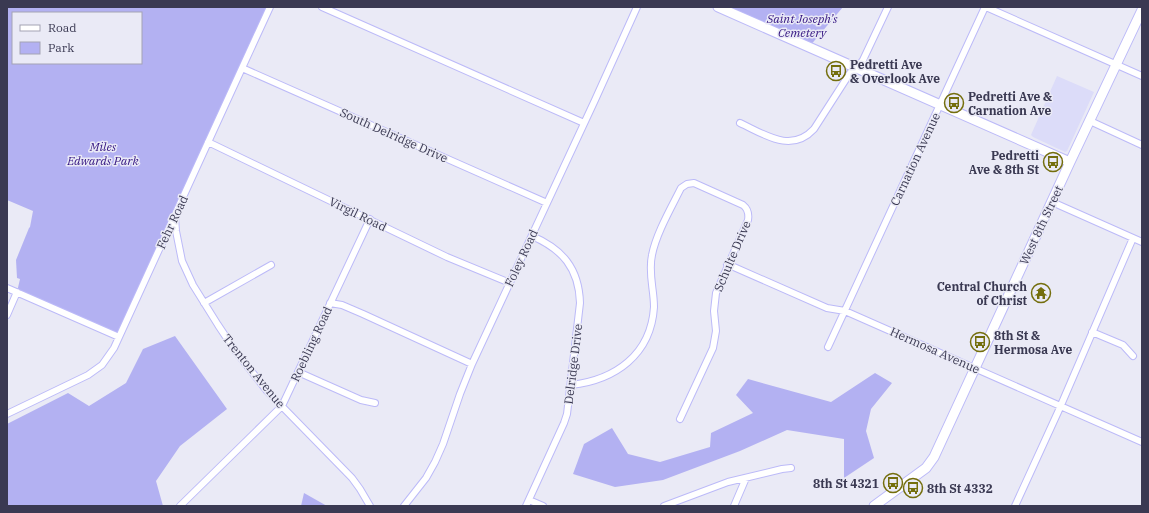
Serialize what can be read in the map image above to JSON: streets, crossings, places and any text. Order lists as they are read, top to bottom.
{
  "streets": {
    "street": [
      "South Delridge Drive",
      "Carnation Avenue",
      "Virgil Road",
      "Fehr Road",
      "West 8th Street",
      "Schulte Drive",
      "Foley Road",
      "Roebling Road",
      "Hermosa Avenue",
      "Delridge Drive",
      "Trenton Avenue"
    ]
  },
  "crossings": [
    ["South Delridge Drive", "Fehr Road"],
    ["South Delridge Drive", "Foley Road"],
    ["Carnation Avenue", "Hermosa Avenue"],
    ["Virgil Road", "Fehr Road"],
    ["Virgil Road", "Foley Road"],
    ["Virgil Road", "Roebling Road"],
    ["Fehr Road", "Trenton Avenue"],
    ["West 8th Street", "Hermosa Avenue"],
    ["Schulte Drive", "Hermosa Avenue"],
    ["Schulte Drive", "Delridge Drive"],
    ["Foley Road", "Delridge Drive"],
    ["Roebling Road", "Trenton Avenue"]
  ],
  "parks": ["Saint Joseph’s Cemetery", "Miles Edwards Park"],
  "places": {
    "bus stop": [
      "Pedretti Ave & Overlook Ave",
      "Pedretti Ave & Carnation Ave",
      "Pedretti Ave & 8th St",
      "8th St & Hermosa Ave",
      "8th St 4321",
      "8th St 4332"
    ],
    "temple": ["Central Church of Christ"]
  },
  "legend": ["Road", "Park"]
}
